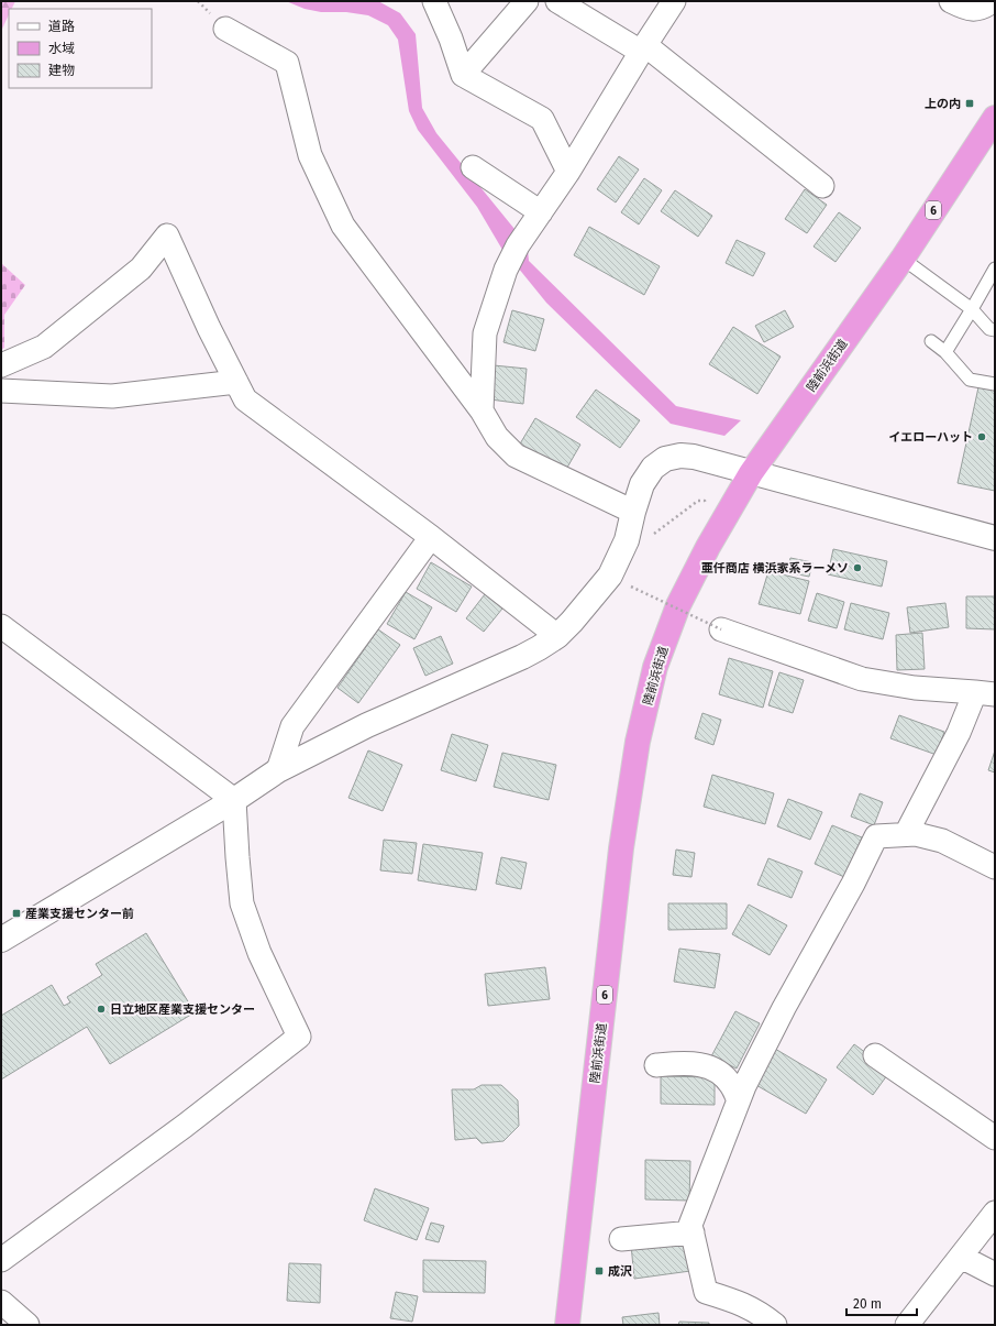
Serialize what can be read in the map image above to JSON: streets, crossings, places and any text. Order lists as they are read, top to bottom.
{
  "streets": {
    "highway": ["6", "陸前浜街道"]
  },
  "places": {
    "transit": ["上の内", "産業支援センター前", "成沢"],
    "other": ["イエローハット", "亜仟商店 横浜家系ラーメソ", "日立地区産業支援センター"]
  },
  "legend": ["道路", "水域", "建物"],
  "scale_bar": "20 m"
}
